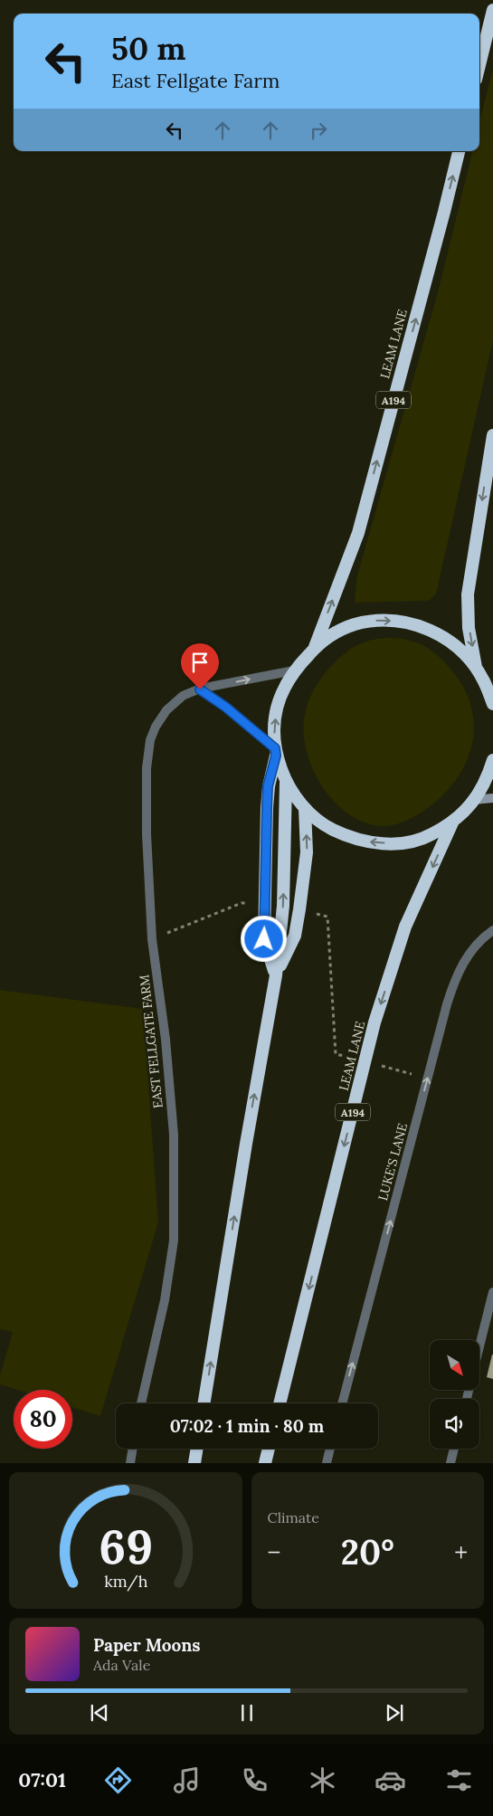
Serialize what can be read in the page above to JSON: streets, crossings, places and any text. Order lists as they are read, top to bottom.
{
  "streets": {
    "highway": ["LEAM LANE", "A194"],
    "street": ["EAST FELLGATE FARM", "LUKE'S LANE"]
  },
  "crossings": [
    ["LEAM LANE", "EAST FELLGATE FARM"]
  ],
  "one_way": ["LUKE'S LANE"],
  "north": "bottom right",
  "page": {
    "turn": ["50 m", "East Fellgate Farm"],
    "limit": "80",
    "trip": "07:02 · 1 min · 80 m",
    "tile": "Climate",
    "heat": ["−", "20°", "+"],
    "song": ["Paper Moons", "Ada Vale"],
    "tabs": "07:01",
    "gauge": ["69", "km/h"]
  }
}
